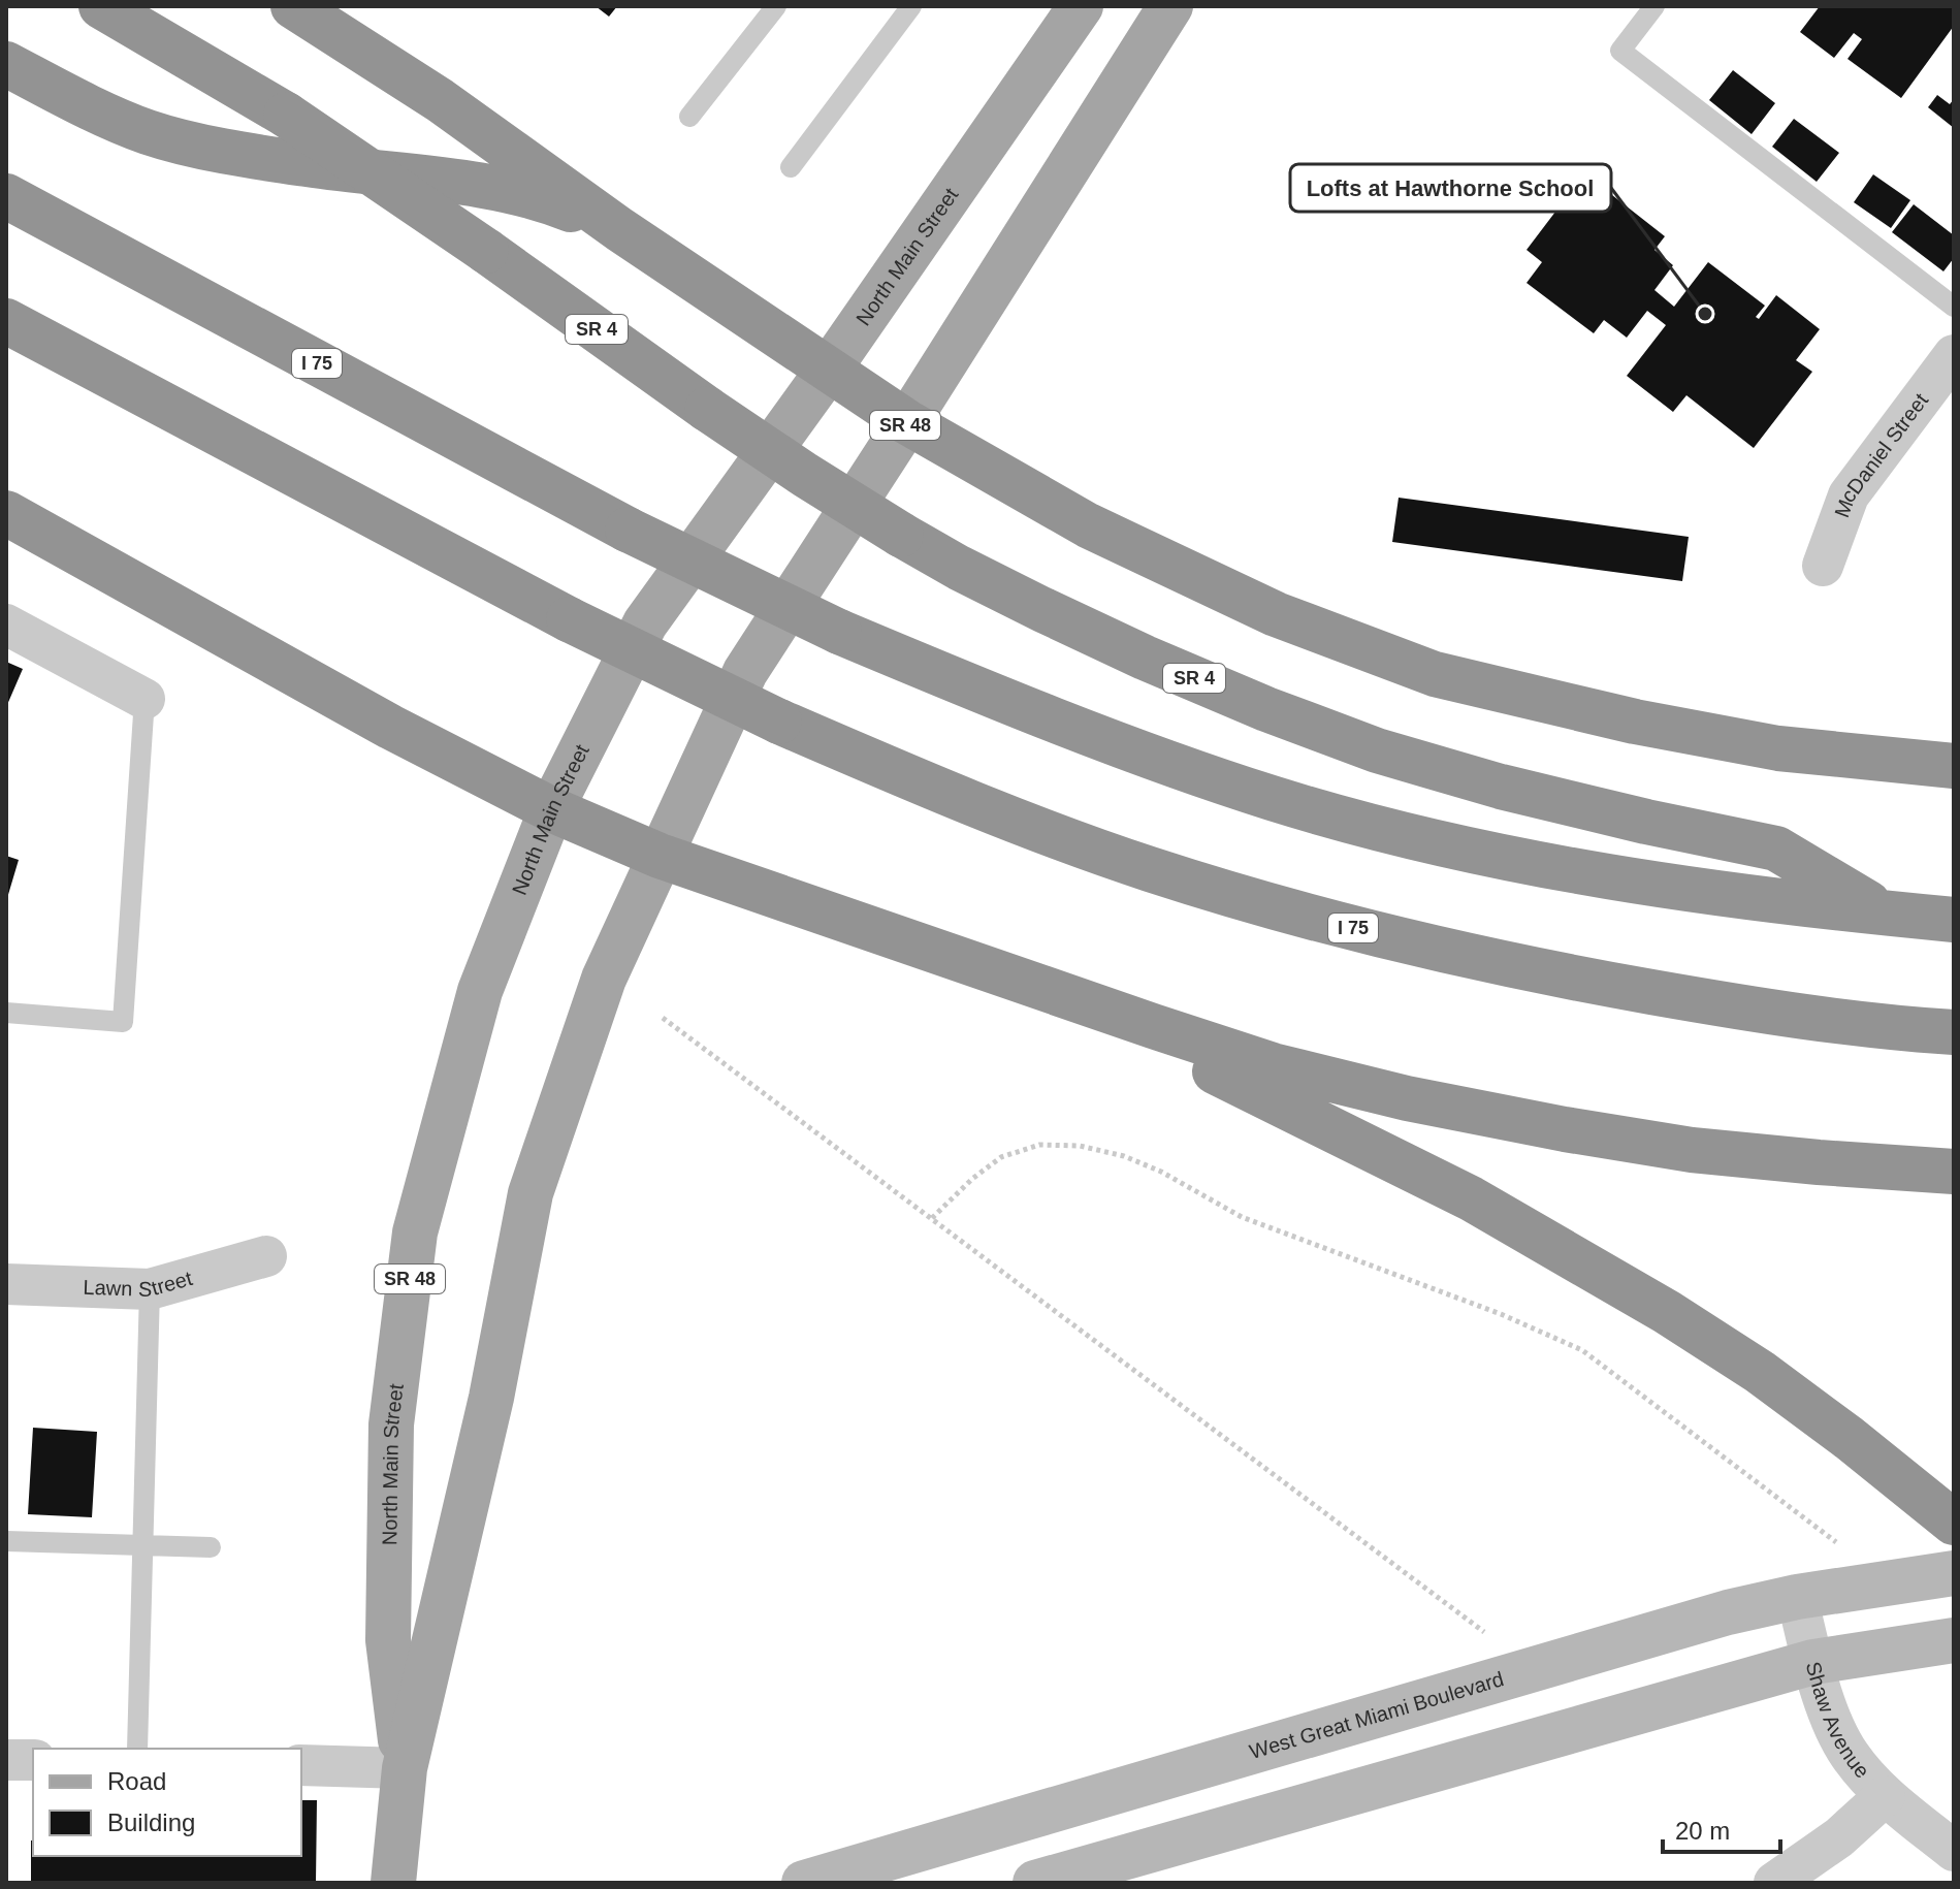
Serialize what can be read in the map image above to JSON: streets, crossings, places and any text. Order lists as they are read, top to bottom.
{
  "streets": {
    "highway": ["SR 4", "I 75"],
    "main road": ["North Main Street", "SR 48", "West Great Miami Boulevard"],
    "street": ["McDaniel Street", "Lawn Street", "Shaw Avenue"]
  },
  "crossings": [
    ["SR 4", "I 75"],
    ["West Great Miami Boulevard", "Shaw Avenue"]
  ],
  "places": ["Lofts at Hawthorne School"],
  "legend": ["Road", "Building"],
  "scale_bar": "20 m"
}
